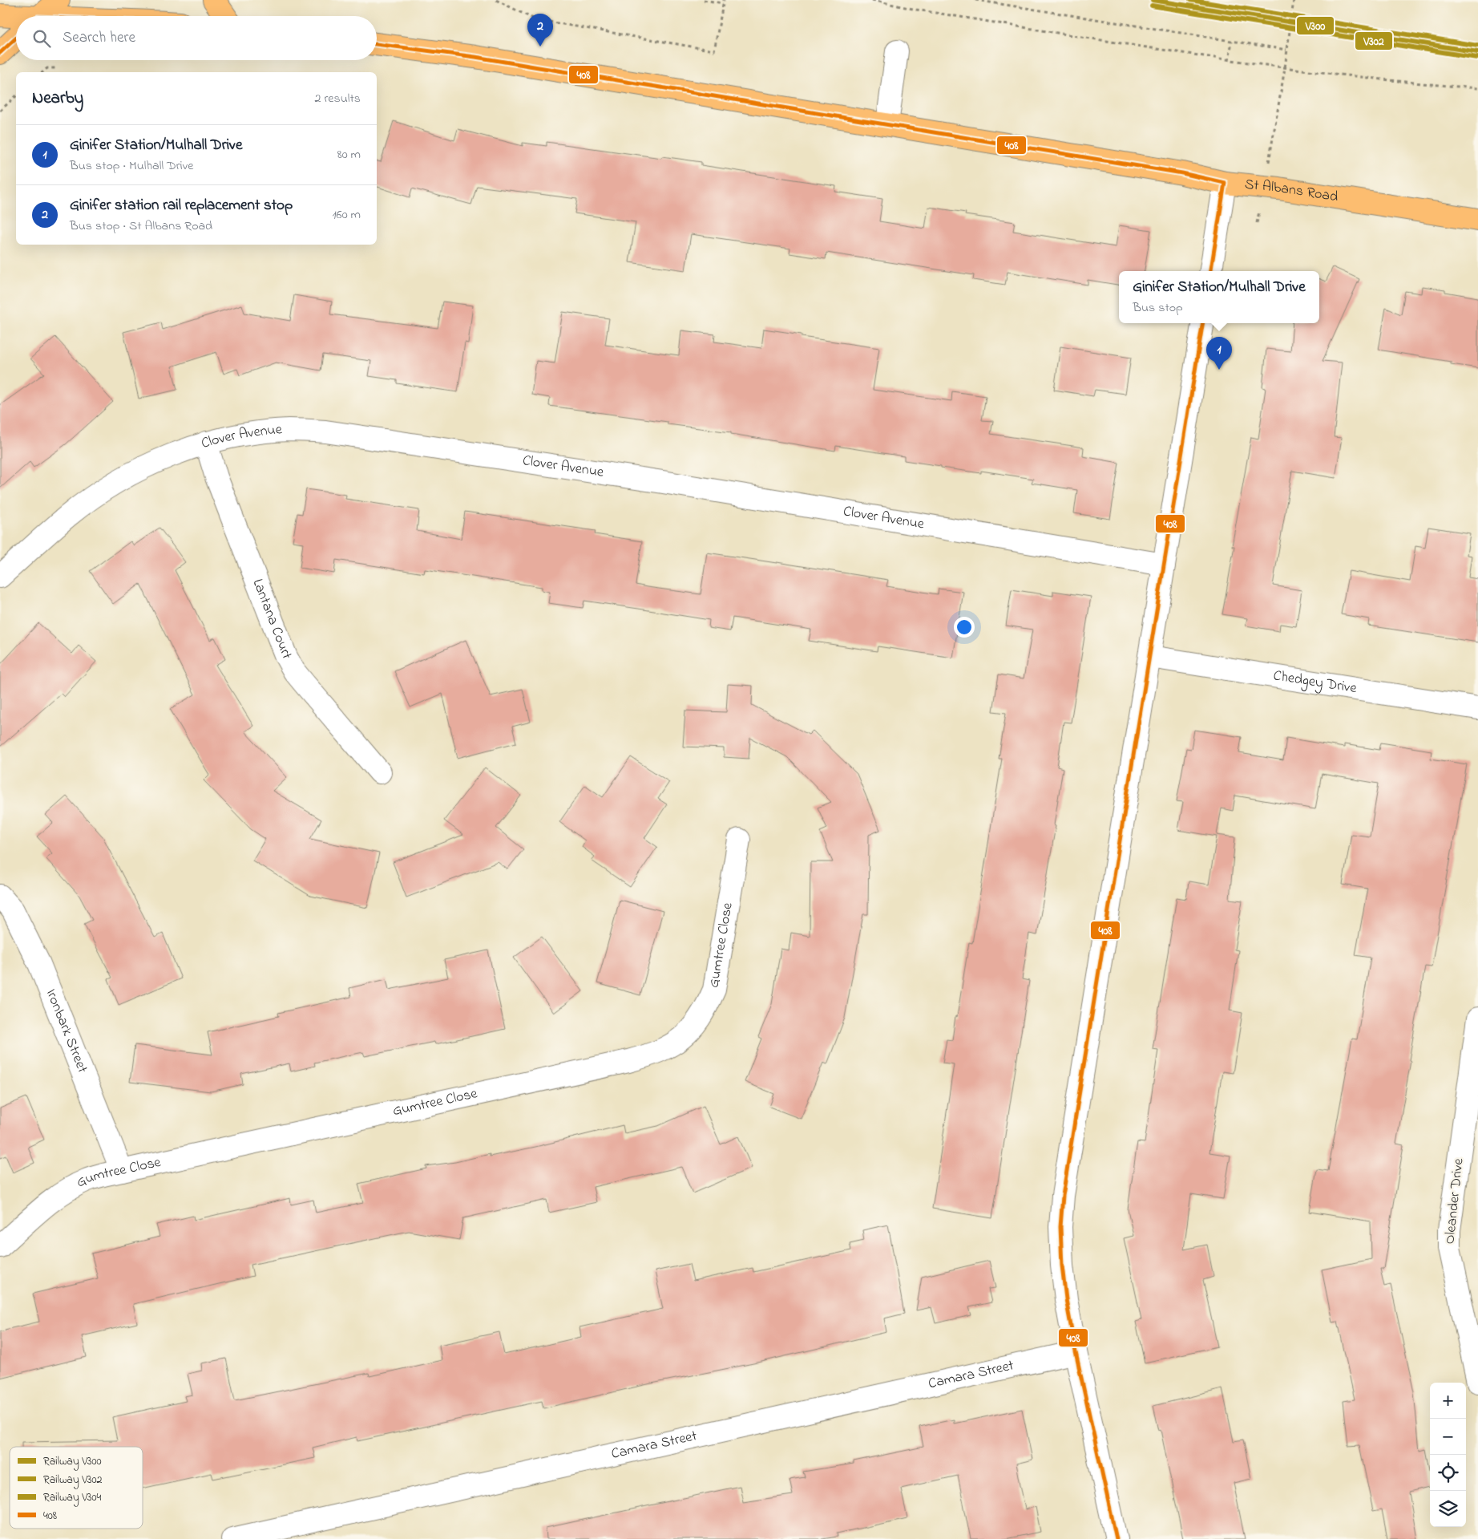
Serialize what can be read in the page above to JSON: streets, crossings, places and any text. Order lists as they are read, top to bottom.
{
  "streets": {
    "main road": ["St Albans Road"],
    "street": [
      "Clover Avenue",
      "Lantana Court",
      "Chedgey Drive",
      "Gumtree Close",
      "Ironbark Street",
      "Oleander Drive",
      "Camara Street"
    ]
  },
  "crossings": [
    ["Clover Avenue", "Lantana Court"],
    ["Gumtree Close", "Ironbark Street"]
  ],
  "lines": [
    "rail line V300",
    "rail line V304",
    "rail line V302",
    "transit line 408"
  ],
  "legend": [
    "Railway V300",
    "Railway V302",
    "Railway V304",
    "408"
  ],
  "page": {
    "pins": ["2", "1"],
    "search": "Search here",
    "heading": ["Nearby", "2 results"],
    "list": [
      {
        "mark": "1",
        "name": "Ginifer Station/Mulhall Drive",
        "note": "Bus stop · Mulhall Drive",
        "value": "80 m"
      },
      {
        "mark": "2",
        "name": "Ginifer station rail replacement stop",
        "note": "Bus stop · St Albans Road",
        "value": "160 m"
      }
    ],
    "popup": ["Ginifer Station/Mulhall Drive", "Bus stop"],
    "map_buttons": ["+", "−"]
  }
}
